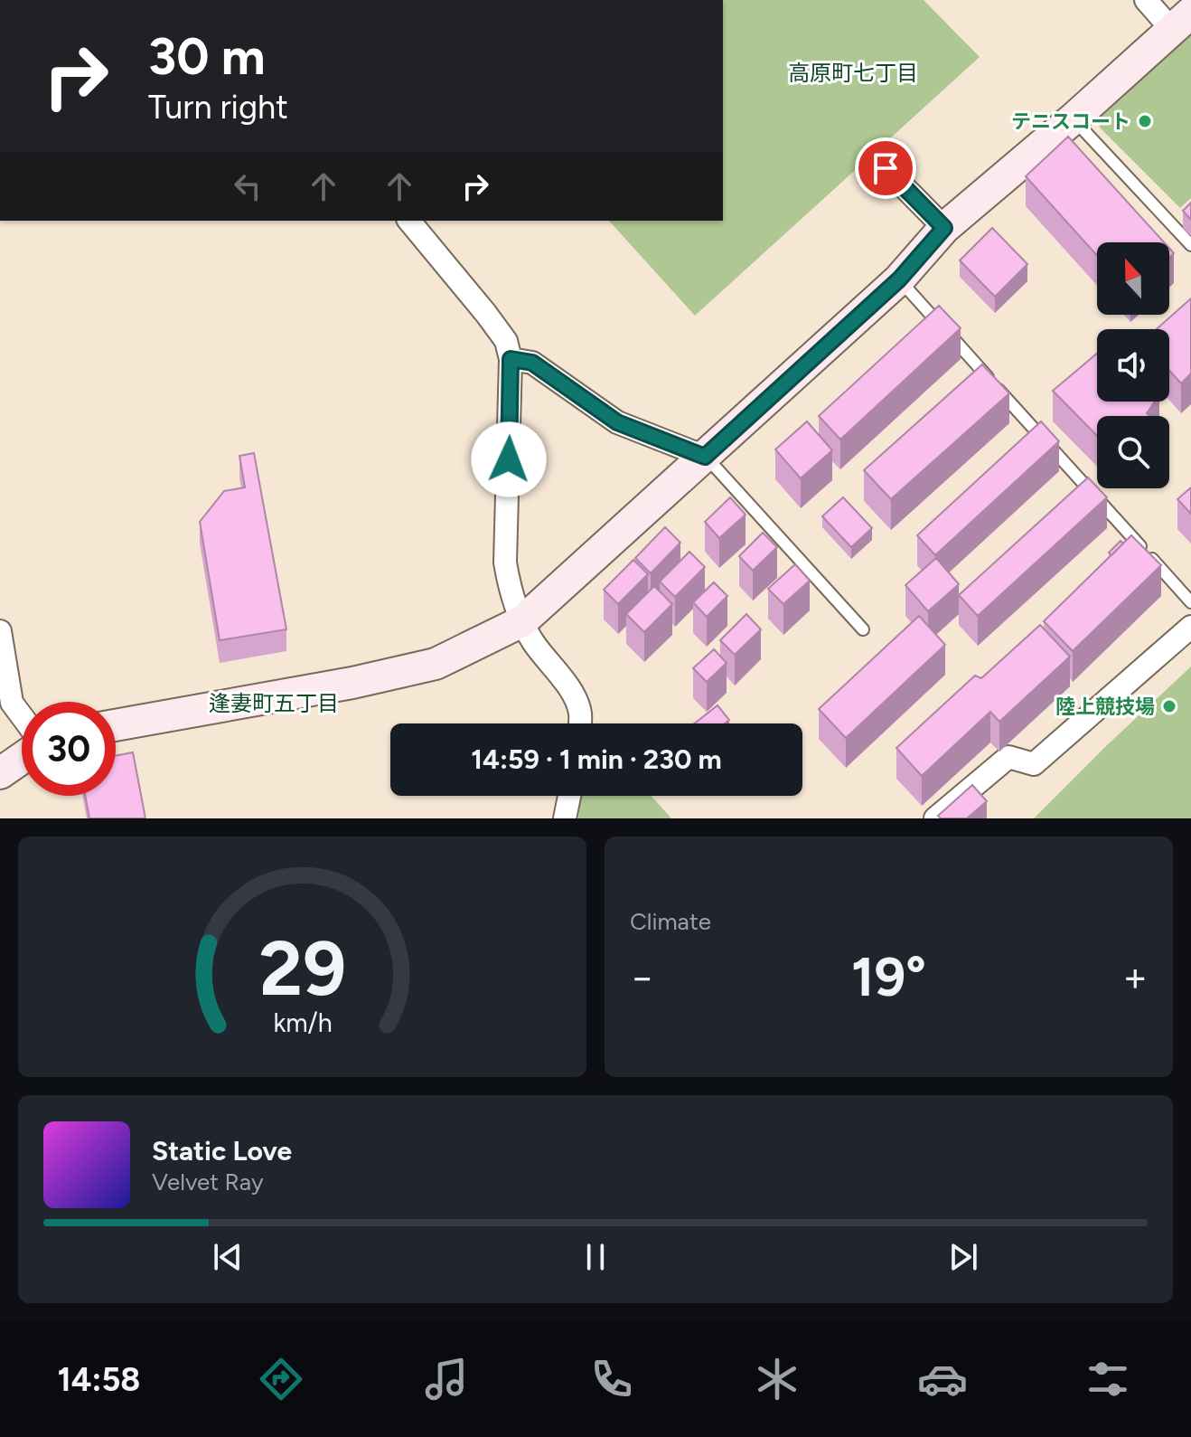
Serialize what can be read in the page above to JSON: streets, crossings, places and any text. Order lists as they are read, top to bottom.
{
  "districts": ["高原町七丁目", "逢妻町五丁目"],
  "places": ["テニスコート", "陸上競技場"],
  "north": "top",
  "page": {
    "turn": ["30 m", "Turn right"],
    "limit": "30",
    "trip": "14:59 · 1 min · 230 m",
    "tile": "Climate",
    "heat": ["−", "19°", "+"],
    "song": ["Static Love", "Velvet Ray"],
    "tabs": "14:58",
    "gauge": ["29", "km/h"]
  }
}
